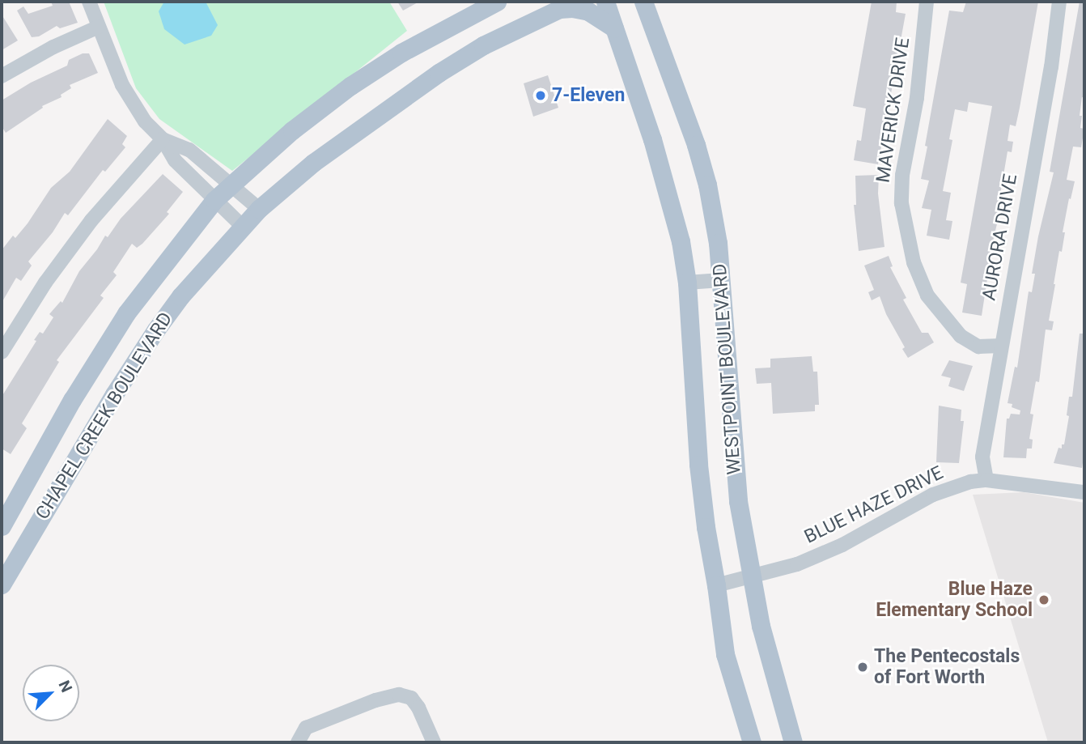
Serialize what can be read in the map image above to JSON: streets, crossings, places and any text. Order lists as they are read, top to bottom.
{
  "streets": {
    "main road": ["WESTPOINT BOULEVARD", "CHAPEL CREEK BOULEVARD"],
    "street": ["MAVERICK DRIVE", "AURORA DRIVE", "BLUE HAZE DRIVE"]
  },
  "crossings": [
    ["MAVERICK DRIVE", "AURORA DRIVE"],
    ["AURORA DRIVE", "BLUE HAZE DRIVE"],
    ["WESTPOINT BOULEVARD", "BLUE HAZE DRIVE"]
  ],
  "places": ["7-Eleven", "Blue Haze Elementary School", "The Pentecostals of Fort Worth"],
  "north": "top right"
}
